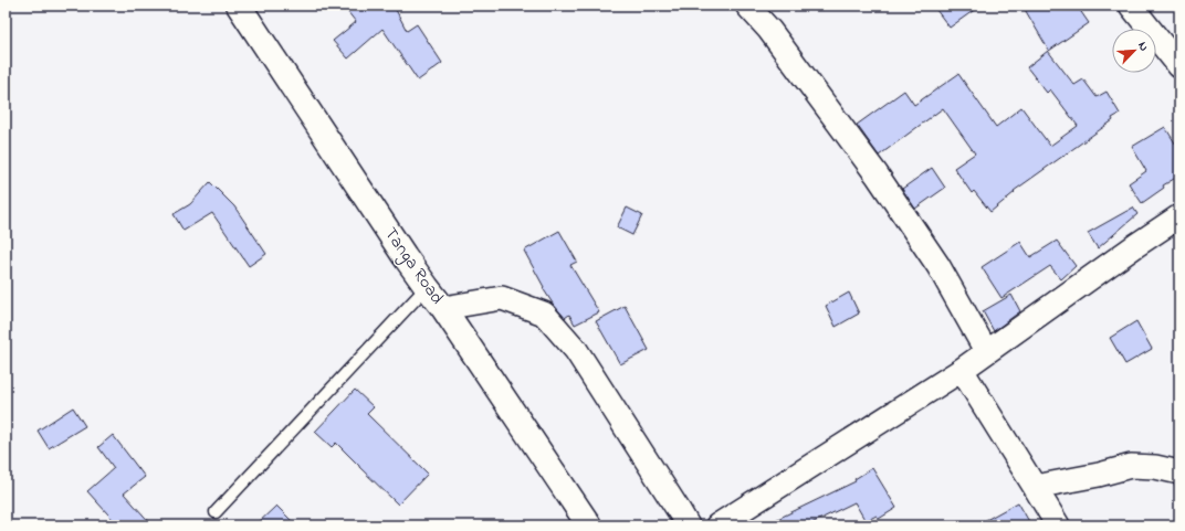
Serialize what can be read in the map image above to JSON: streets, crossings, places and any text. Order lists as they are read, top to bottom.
{
  "streets": {
    "highway": ["Tanga Road"]
  },
  "north": "top right"
}
